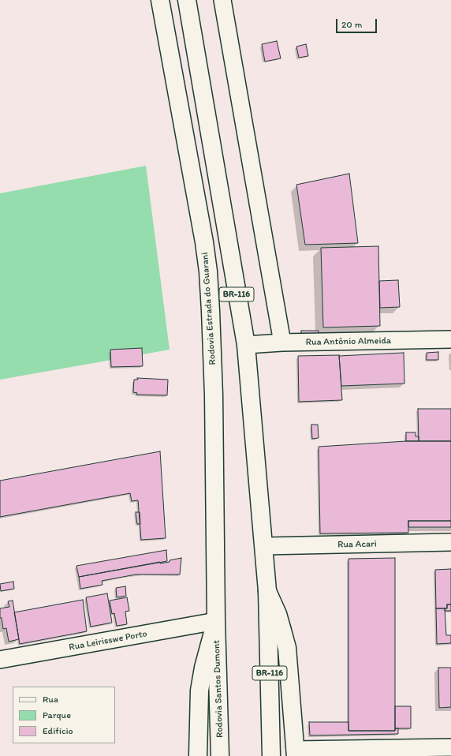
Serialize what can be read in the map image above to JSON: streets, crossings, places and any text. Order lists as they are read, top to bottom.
{
  "streets": {
    "main road": ["BR-116", "Rodovia Estrada do Guarani", "Rodovia Santos Dumont"],
    "street": ["Rua Antônio Almeida", "Rua Acari", "Rua Leirisswe Porto"]
  },
  "crossings": [
    ["BR-116", "Rodovia Estrada do Guarani"],
    ["BR-116", "Rua Antônio Almeida"],
    ["BR-116", "Rua Acari"],
    ["BR-116", "Rua Leirisswe Porto"],
    ["BR-116", "Rodovia Santos Dumont"],
    ["Rodovia Estrada do Guarani", "Rua Leirisswe Porto"],
    ["Rodovia Estrada do Guarani", "Rodovia Santos Dumont"],
    ["Rua Leirisswe Porto", "Rodovia Santos Dumont"]
  ],
  "legend": ["Rua", "Parque", "Edifício"],
  "scale_bar": "20 m"
}
